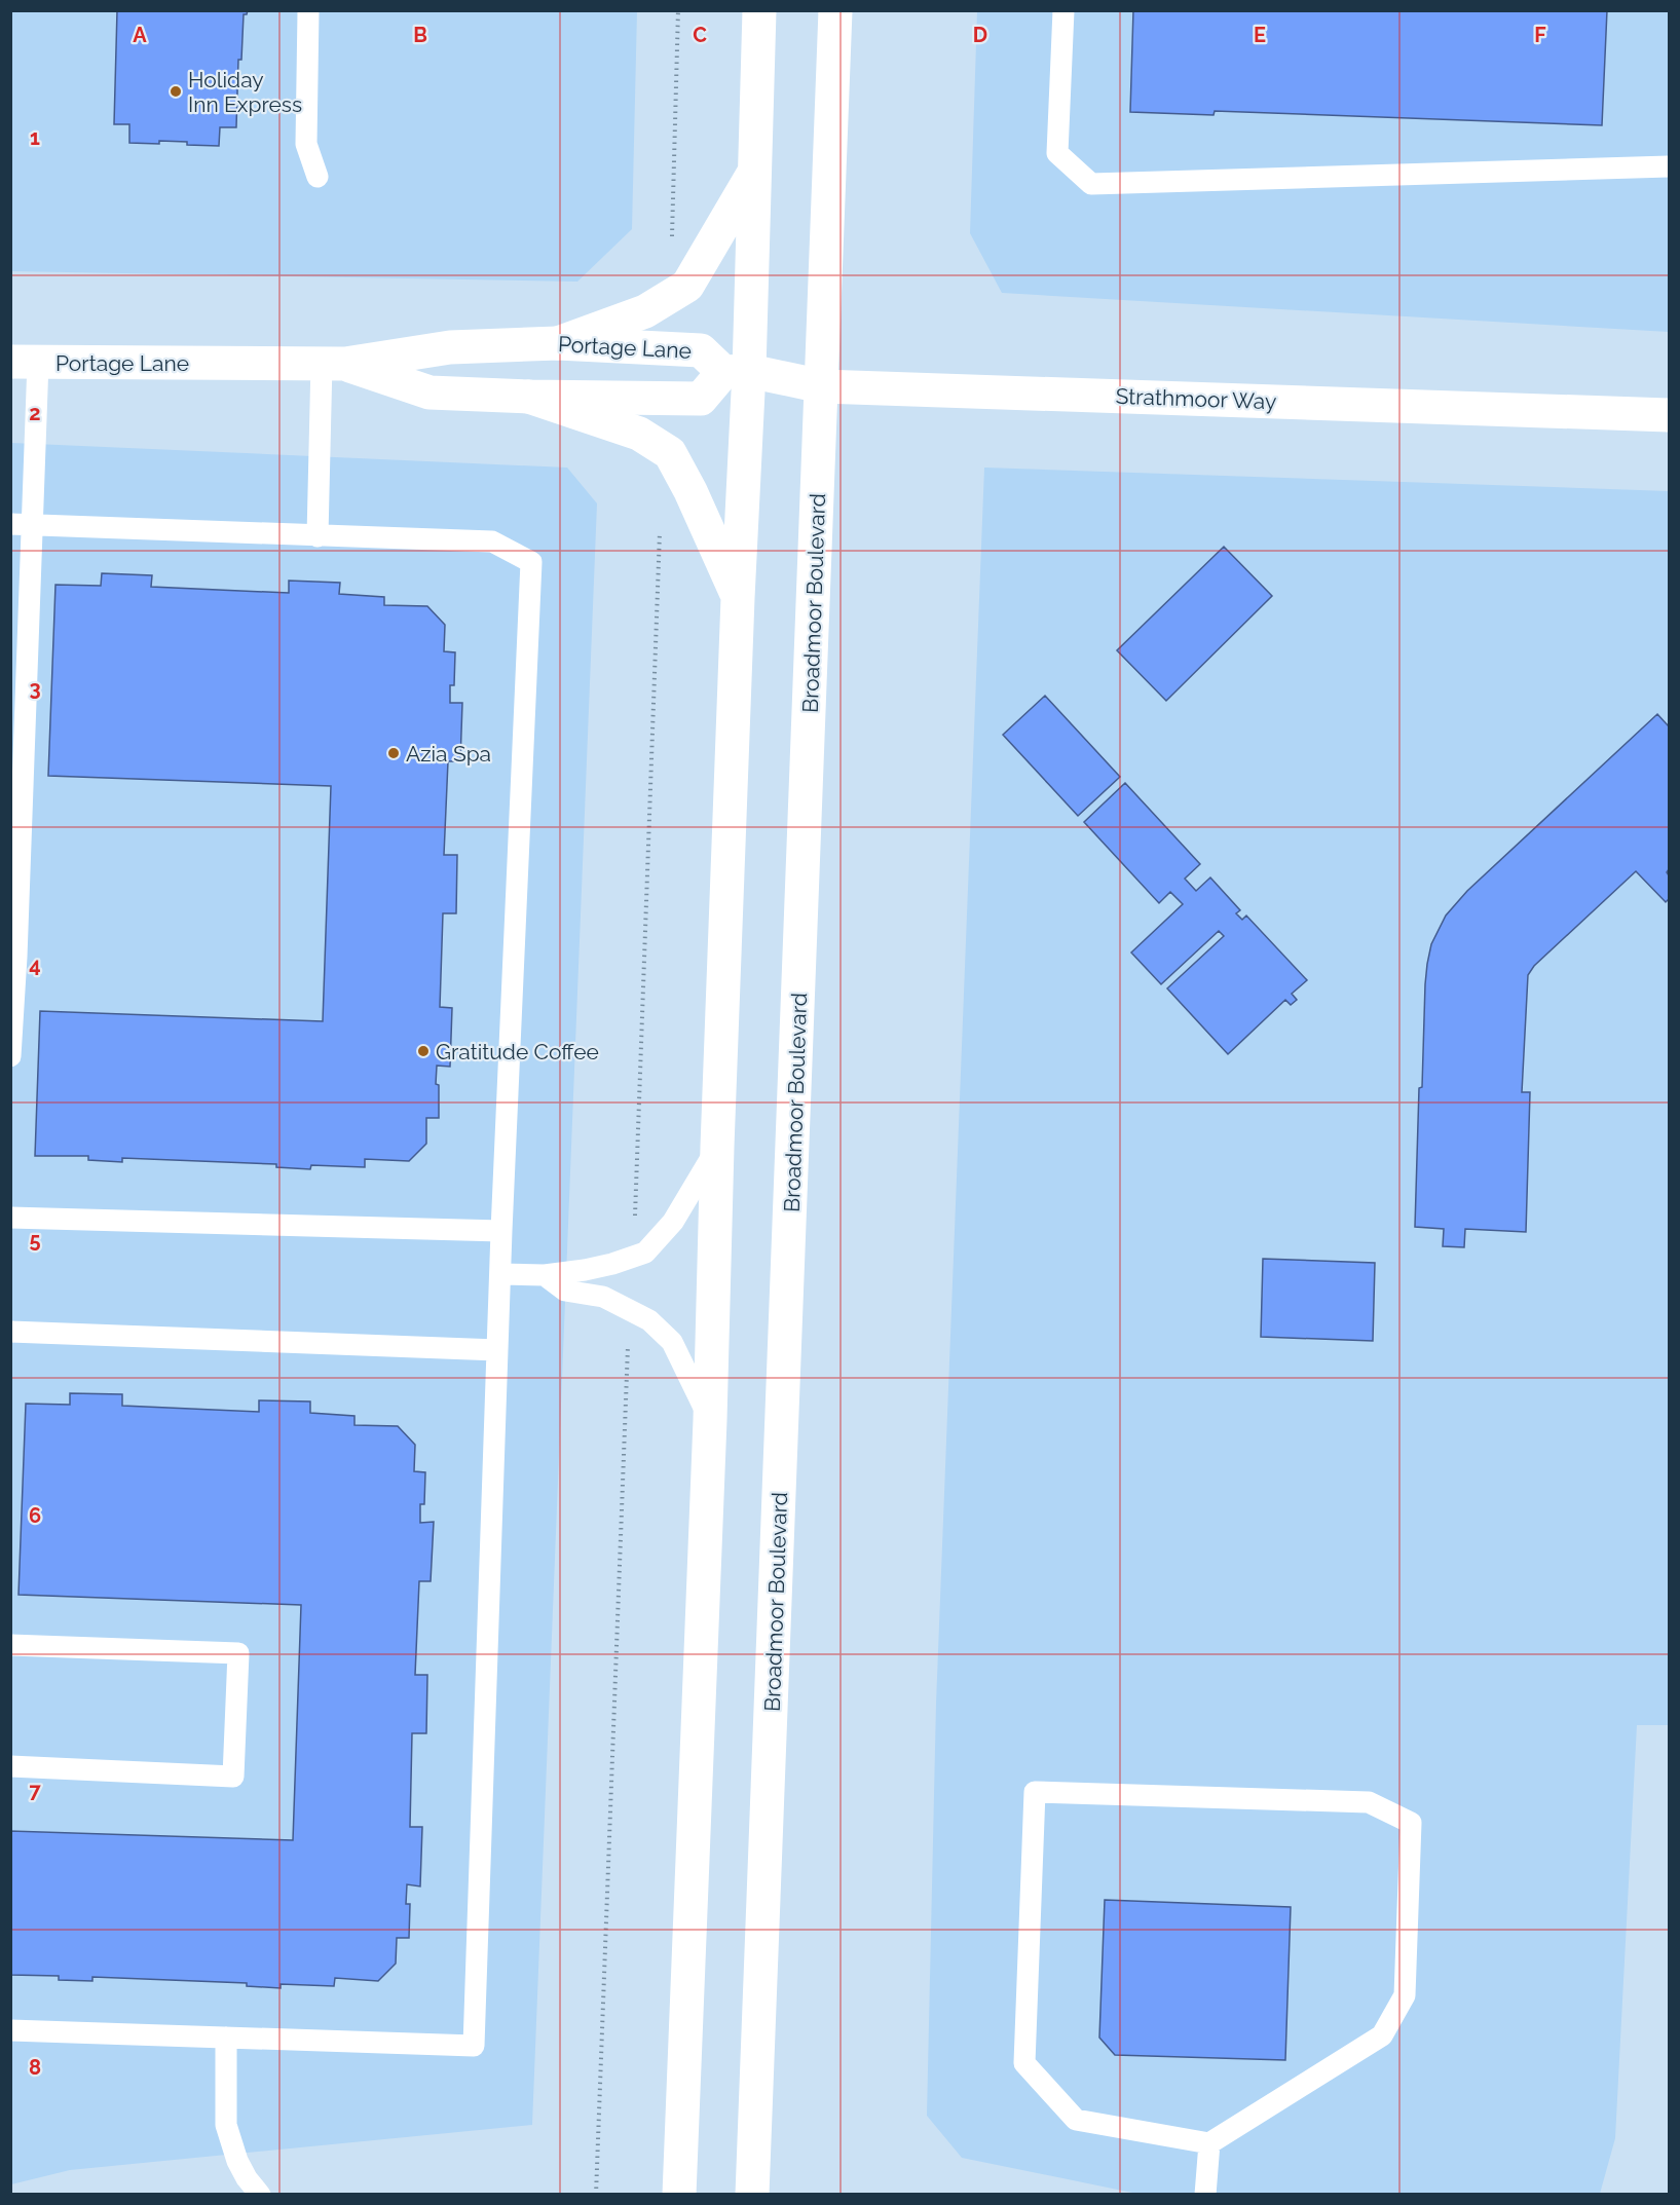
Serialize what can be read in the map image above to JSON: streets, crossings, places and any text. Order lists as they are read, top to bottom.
{
  "streets": {
    "main road": ["Portage Lane", "Strathmoor Way", "Broadmoor Boulevard"]
  },
  "crossings": [
    ["Portage Lane", "Strathmoor Way"],
    ["Strathmoor Way", "Broadmoor Boulevard"]
  ],
  "places": ["Holiday Inn Express", "Azia Spa", "Gratitude Coffee"],
  "grid": {
    "columns": [
      "A",
      "B",
      "C",
      "D",
      "E",
      "F"
    ],
    "rows": [
      "1",
      "2",
      "3",
      "4",
      "5",
      "6",
      "7",
      "8"
    ]
  }
}
